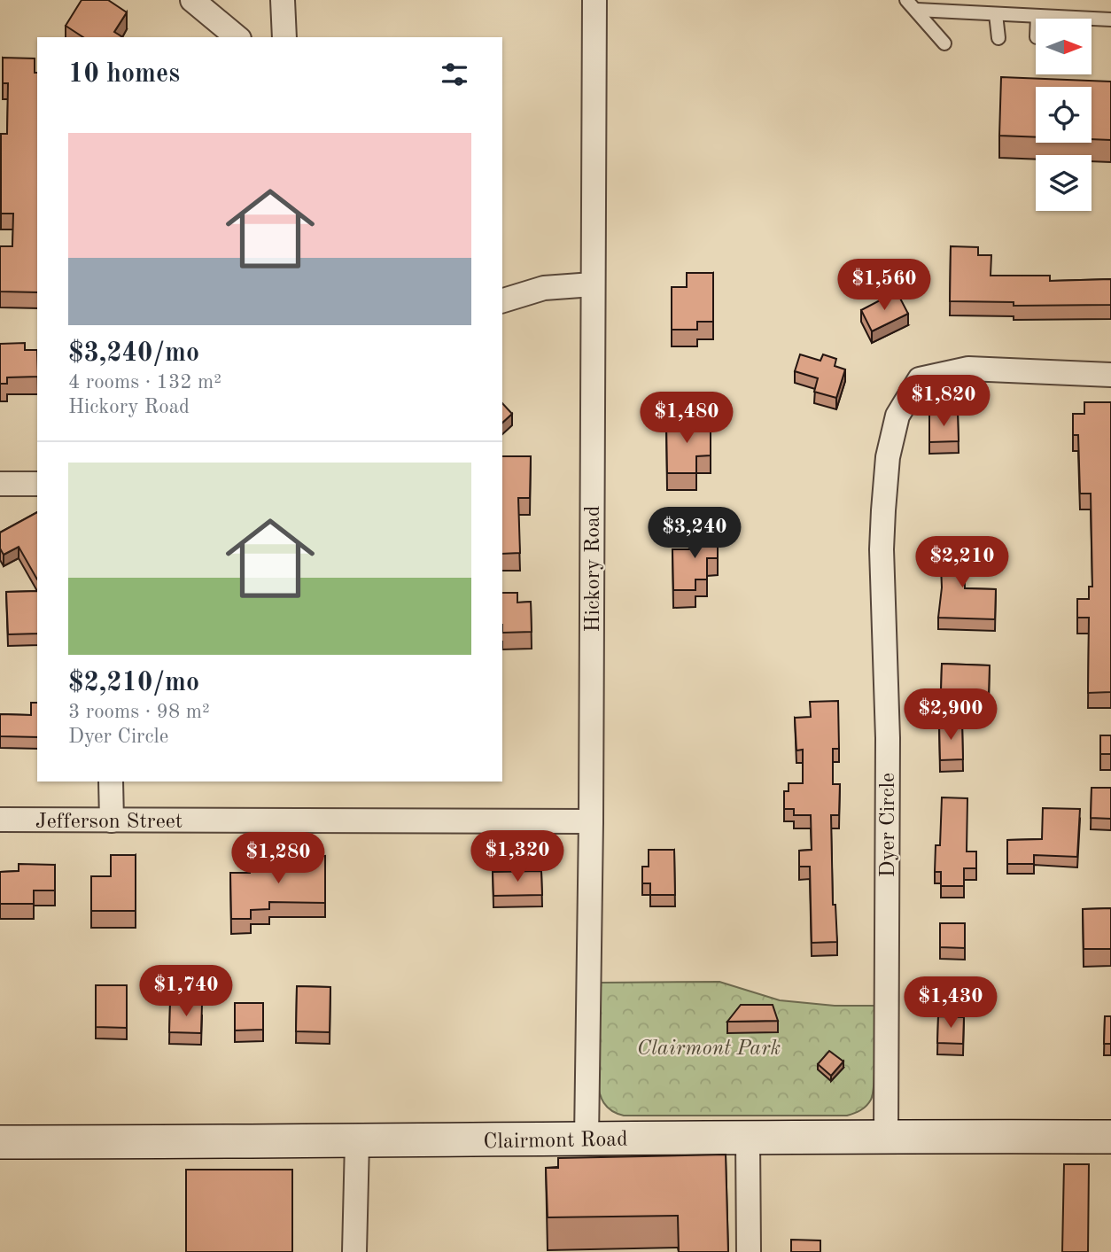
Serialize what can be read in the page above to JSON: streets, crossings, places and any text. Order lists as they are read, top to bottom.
{
  "streets": {
    "main road": ["Clairmont Road"],
    "street": ["Hickory Road", "Jefferson Street", "Dyer Circle"]
  },
  "crossings": [
    ["Hickory Road", "Jefferson Street"],
    ["Hickory Road", "Clairmont Road"],
    ["Dyer Circle", "Clairmont Road"]
  ],
  "parks": ["Clairmont Park"],
  "north": "right",
  "page": {
    "heading": "10 homes",
    "list": [
      {
        "name": "$3,240/mo",
        "note": "4 rooms · 132 m² · Hickory Road"
      },
      {
        "name": "$2,210/mo",
        "note": "3 rooms · 98 m² · Dyer Circle"
      }
    ],
    "price": [
      "$1,560",
      "$1,820",
      "$1,480",
      "$3,240",
      "$2,210",
      "$2,900",
      "$1,320",
      "$1,280",
      "$1,740",
      "$1,430"
    ]
  }
}
